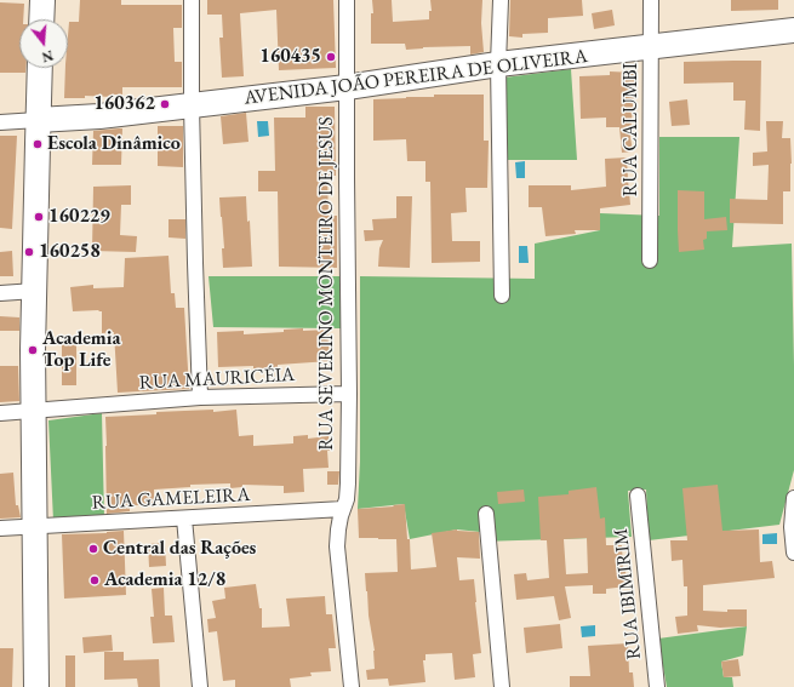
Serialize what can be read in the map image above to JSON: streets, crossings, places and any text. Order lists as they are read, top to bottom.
{
  "streets": {
    "main road": ["AVENIDA JOÃO PEREIRA DE OLIVEIRA"],
    "street": [
      "RUA CALUMBI",
      "RUA SEVERINO MONTEIRO DE JESUS",
      "RUA MAURICÉIA",
      "RUA GAMELEIRA",
      "RUA IBIMIRIM"
    ]
  },
  "crossings": [
    ["AVENIDA JOÃO PEREIRA DE OLIVEIRA", "RUA CALUMBI"],
    ["AVENIDA JOÃO PEREIRA DE OLIVEIRA", "RUA SEVERINO MONTEIRO DE JESUS"],
    ["RUA SEVERINO MONTEIRO DE JESUS", "RUA MAURICÉIA"],
    ["RUA SEVERINO MONTEIRO DE JESUS", "RUA GAMELEIRA"]
  ],
  "places": [
    "160435",
    "160362",
    "Escola Dinâmico",
    "160229",
    "160258",
    "Academia Top Life",
    "Central das Rações",
    "Academia 12/8"
  ],
  "north": "bottom"
}
